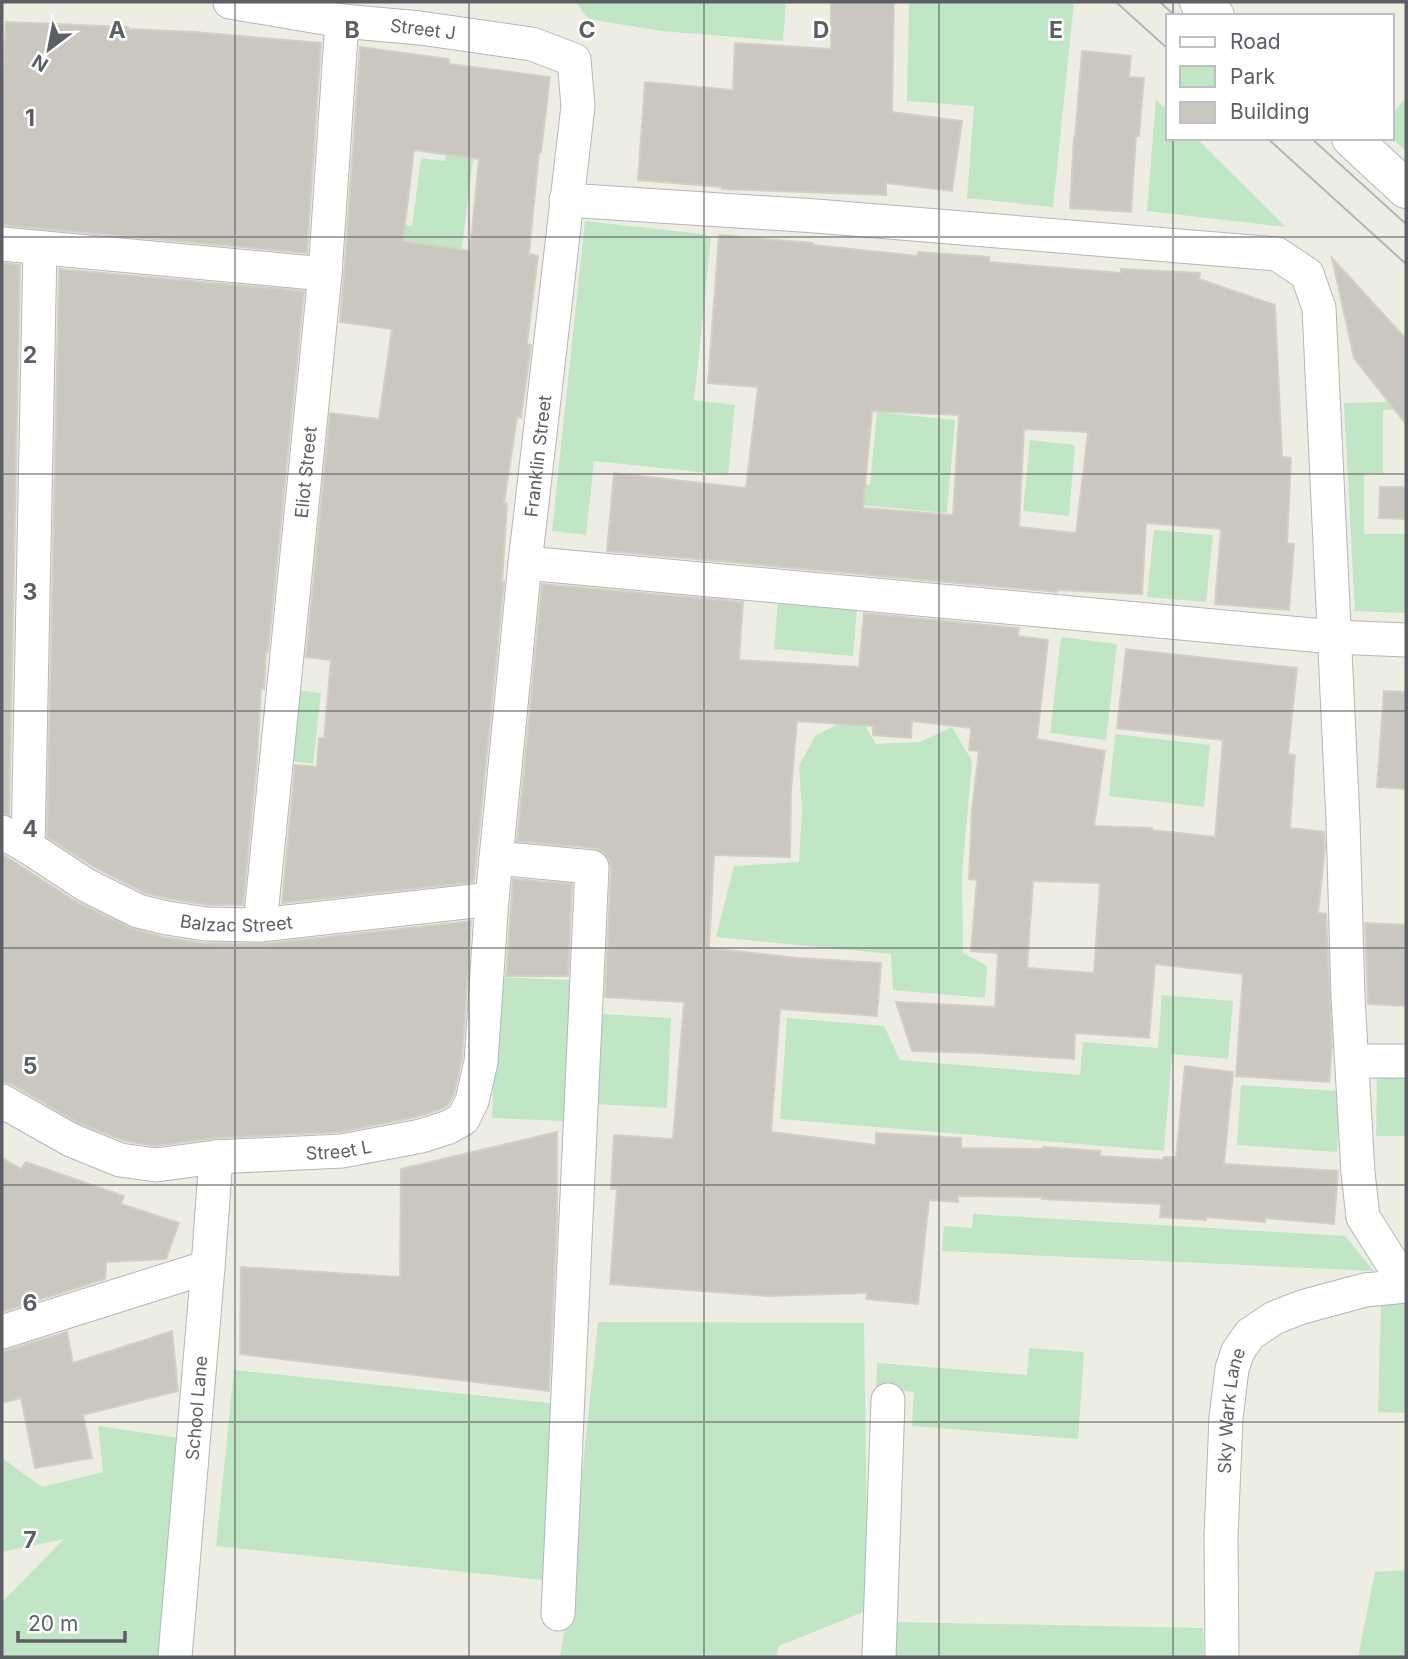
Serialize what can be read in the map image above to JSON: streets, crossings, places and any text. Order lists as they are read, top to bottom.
{
  "streets": {
    "street": [
      "Street J",
      "Franklin Street",
      "Eliot Street",
      "Balzac Street",
      "Street L",
      "School Lane",
      "Sky Wark Lane"
    ]
  },
  "crossings": [
    ["Street J", "Franklin Street"],
    ["Street J", "Eliot Street"],
    ["Franklin Street", "Balzac Street"],
    ["Franklin Street", "Street L"],
    ["Eliot Street", "Balzac Street"],
    ["Balzac Street", "Street L"],
    ["Street L", "School Lane"]
  ],
  "legend": ["Road", "Park", "Building"],
  "scale_bar": "20 m",
  "north": "bottom left",
  "grid": {
    "columns": [
      "A",
      "B",
      "C",
      "D",
      "E"
    ],
    "rows": [
      "1",
      "2",
      "3",
      "4",
      "5",
      "6",
      "7"
    ]
  }
}
